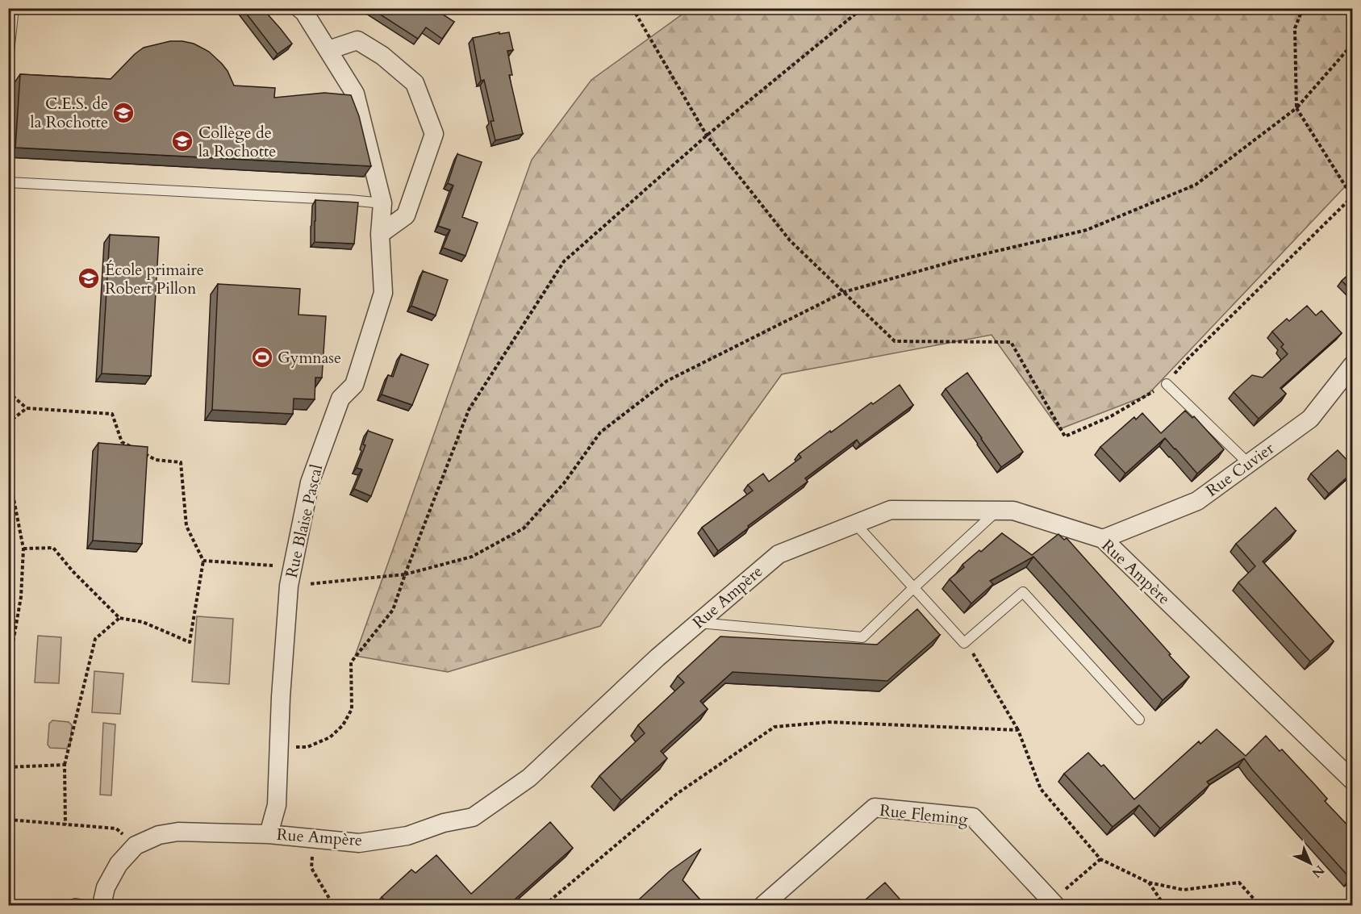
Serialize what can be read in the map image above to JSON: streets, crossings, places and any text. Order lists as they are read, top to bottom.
{
  "streets": {
    "street": [
      "Rue Cuvier",
      "Rue Blaise Pascal",
      "Rue Ampère",
      "Rue Fleming"
    ]
  },
  "crossings": [
    ["Rue Cuvier", "Rue Ampère"],
    ["Rue Blaise Pascal", "Rue Ampère"]
  ],
  "places": {
    "school or university": ["C.E.S. de la Rochotte", "Collège de la Rochotte", "École primaire Robert Pillon"],
    "sports": ["Gymnase"]
  },
  "north": "bottom right"
}
